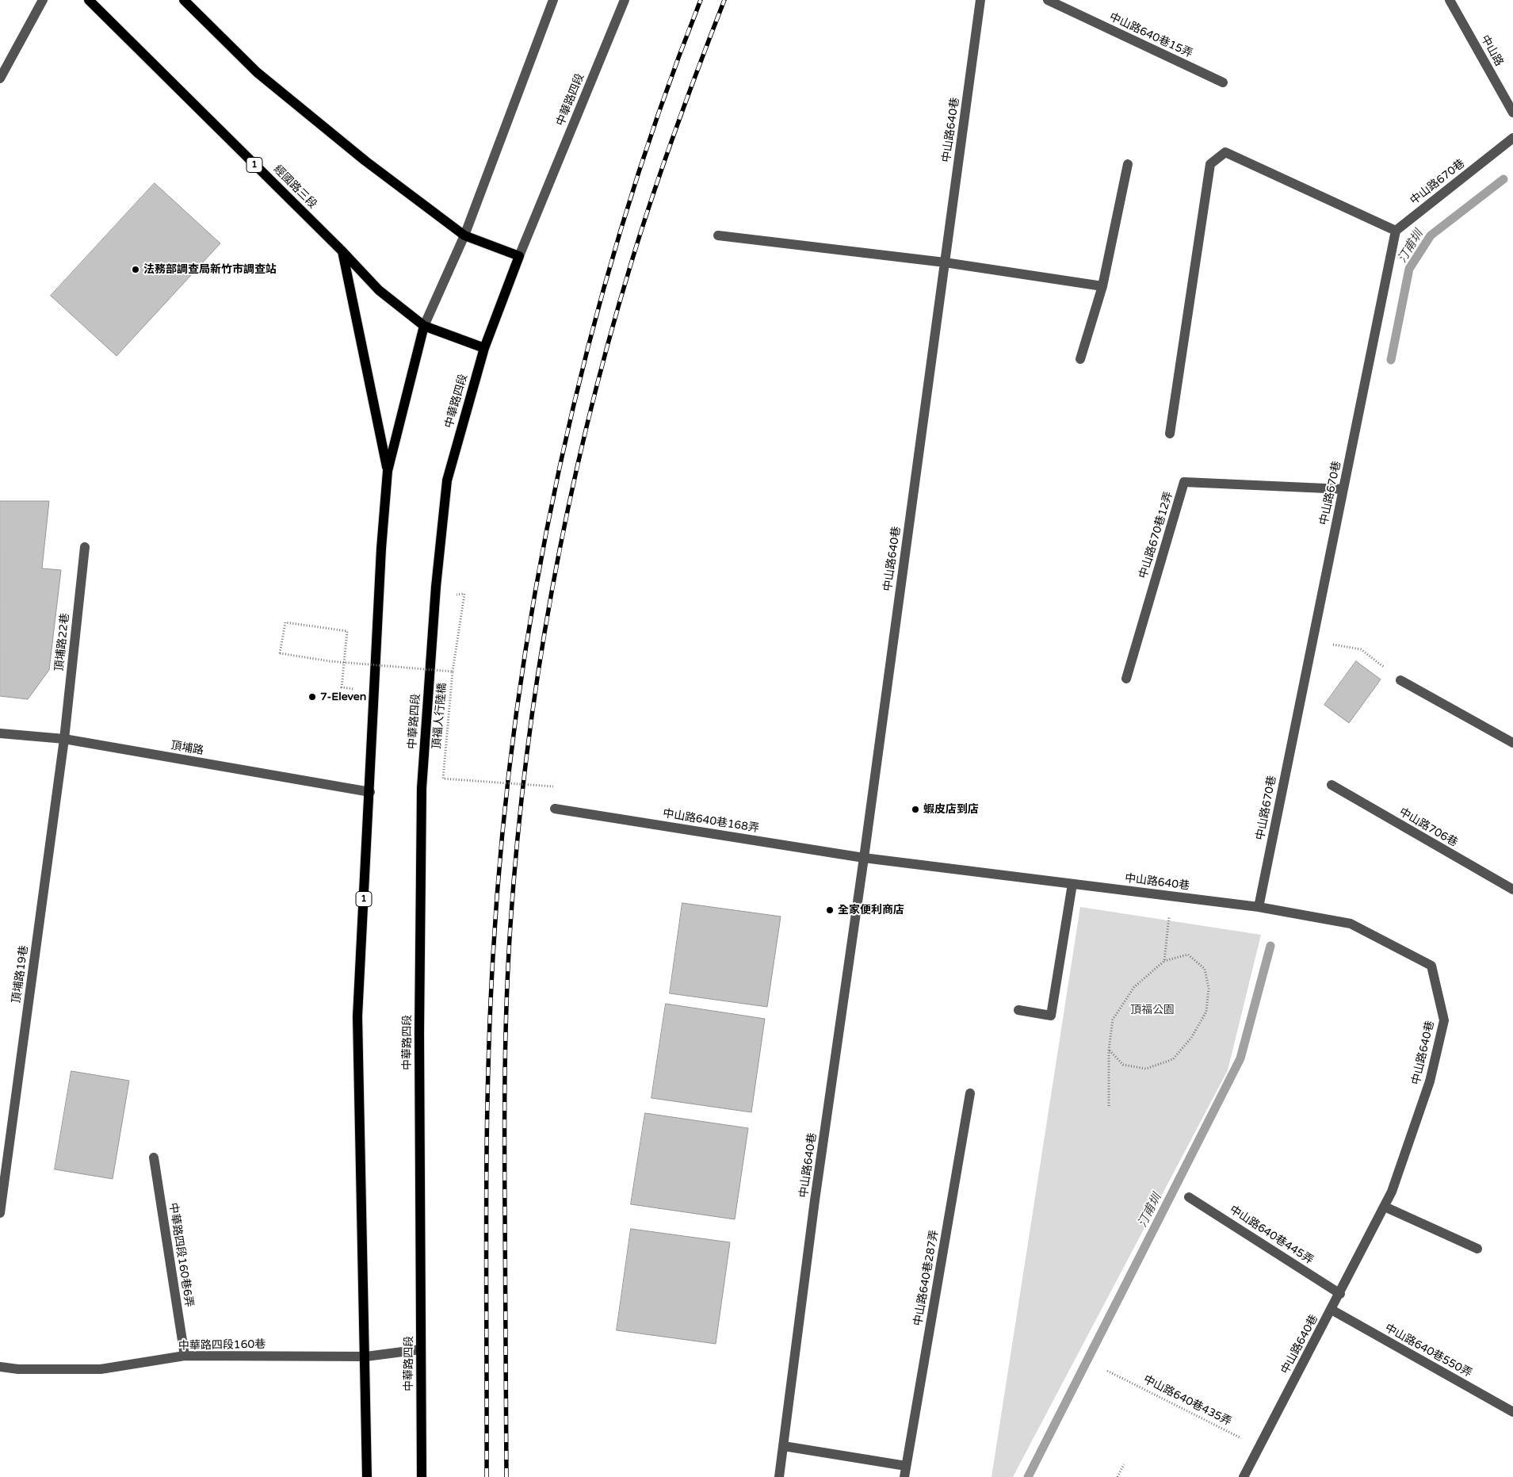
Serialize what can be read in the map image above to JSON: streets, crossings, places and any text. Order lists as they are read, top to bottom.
{
  "streets": {
    "main road": ["中華路四段", "1", "經國路三段"],
    "street": [
      "中山路640巷15弄",
      "中山路",
      "中山路640巷",
      "中山路670巷",
      "中山路670巷12弄",
      "頂埔路22巷",
      "頂埔路",
      "中山路640巷168弄",
      "中山路706巷",
      "頂埔路19巷",
      "中山路640巷445弄",
      "中華路四段160巷6弄",
      "中山路640巷287弄",
      "中華路四段160巷",
      "中山路640巷550弄"
    ],
    "path": ["頂福人行陸橋", "中山路640巷435弄"]
  },
  "crossings": [
    ["中華路四段", "經國路三段"],
    ["中華路四段", "中華路四段160巷"],
    ["中山路640巷", "中山路670巷"],
    ["中山路640巷", "中山路640巷168弄"],
    ["中山路640巷", "中山路640巷445弄"],
    ["中山路640巷", "中山路640巷550弄"],
    ["中山路640巷", "中山路640巷435弄"],
    ["1", "經國路三段"],
    ["1", "頂福人行陸橋"],
    ["1", "頂埔路"],
    ["1", "中華路四段160巷"],
    ["中山路670巷", "中山路670巷12弄"],
    ["頂埔路22巷", "頂埔路"],
    ["頂埔路22巷", "頂埔路19巷"],
    ["頂埔路", "頂埔路19巷"],
    ["中華路四段160巷6弄", "中華路四段160巷"]
  ],
  "water": ["汀甫圳"],
  "parks": ["頂福公園"],
  "places": [
    "法務部調查局新竹市調查站",
    "7-Eleven",
    "蝦皮店到店",
    "全家便利商店"
  ]
}
